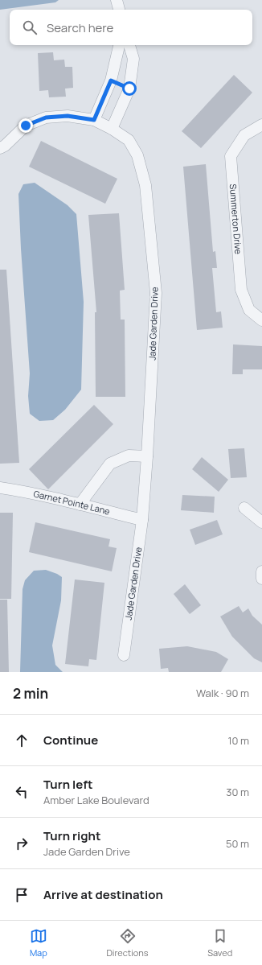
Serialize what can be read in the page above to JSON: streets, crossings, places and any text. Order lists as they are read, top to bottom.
{
  "streets": {
    "street": ["Summerton Drive", "Jade Garden Drive", "Garnet Pointe Lane"]
  },
  "crossings": [
    ["Jade Garden Drive", "Garnet Pointe Lane"]
  ],
  "page": {
    "search": "Search here",
    "heading": ["2 min", "Walk · 90 m"],
    "list": [
      ["Continue", "10 m"],
      ["Turn left", "Amber Lake Boulevard", "30 m"],
      ["Turn right", "Jade Garden Drive", "50 m"],
      "Arrive at destination"
    ],
    "nav": ["Map", "Directions", "Saved"]
  }
}
